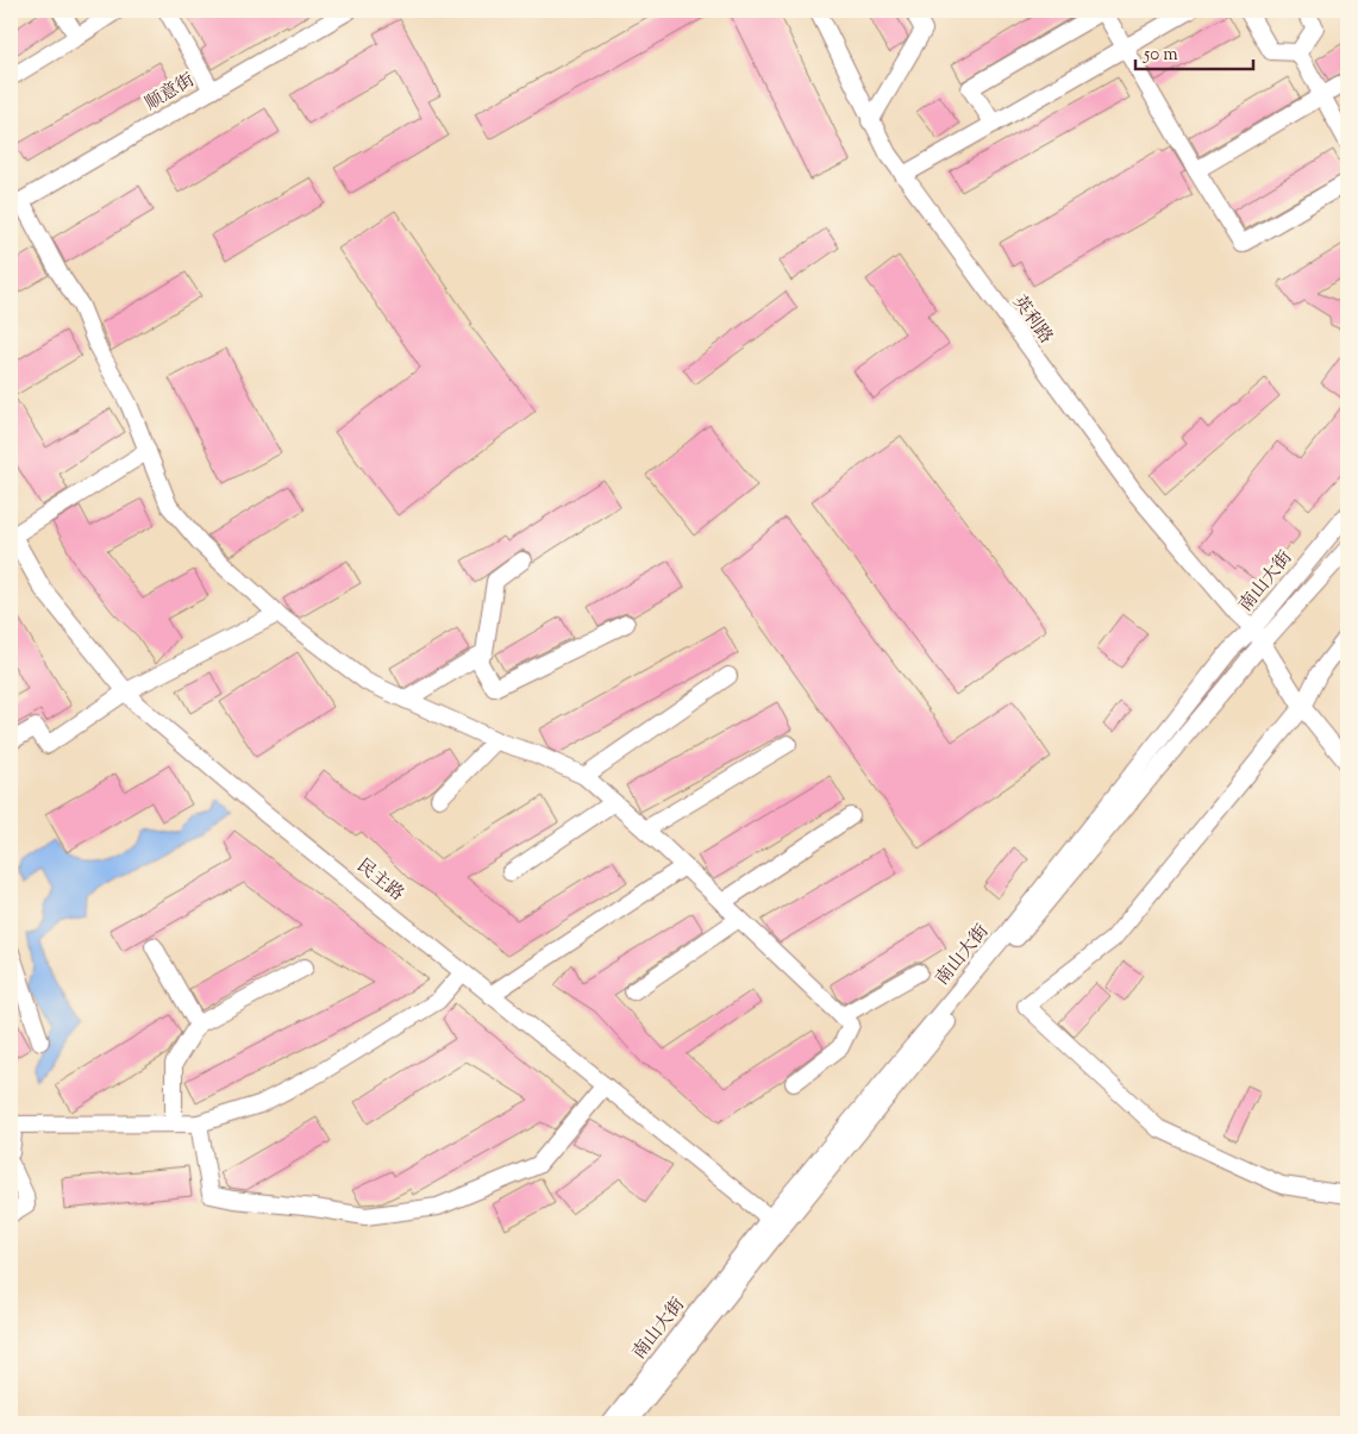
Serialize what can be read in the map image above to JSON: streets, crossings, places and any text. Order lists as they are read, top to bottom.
{
  "streets": {
    "street": [
      "顺意街",
      "英利路",
      "南山大街",
      "民主路"
    ]
  },
  "crossings": [
    ["英利路", "南山大街"],
    ["南山大街", "民主路"]
  ],
  "scale_bar": "50 m"
}
